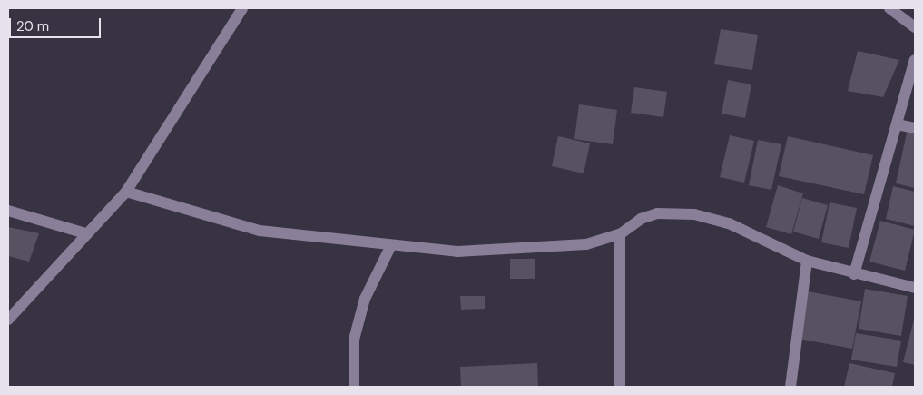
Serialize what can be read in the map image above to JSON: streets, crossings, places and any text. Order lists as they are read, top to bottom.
{
  "scale_bar": "20 m"
}
